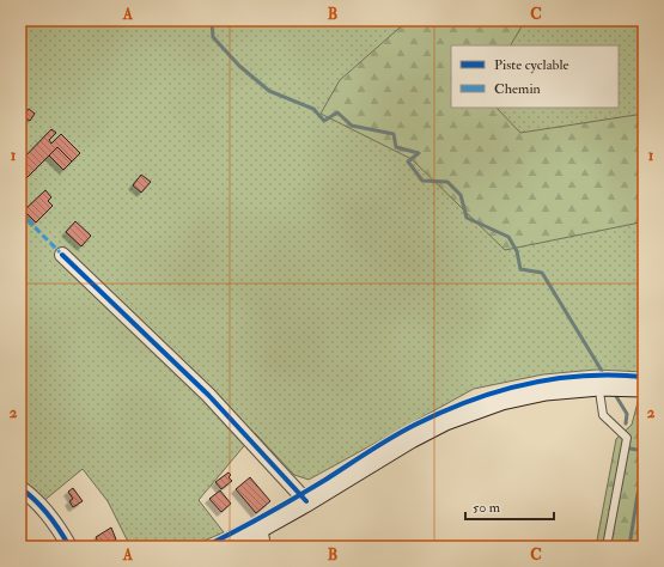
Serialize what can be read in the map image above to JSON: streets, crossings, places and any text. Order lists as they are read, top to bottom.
{
  "legend": ["Piste cyclable", "Chemin"],
  "scale_bar": "50 m",
  "grid": {
    "columns": ["A", "B", "C"],
    "rows": ["1", "2"]
  }
}
